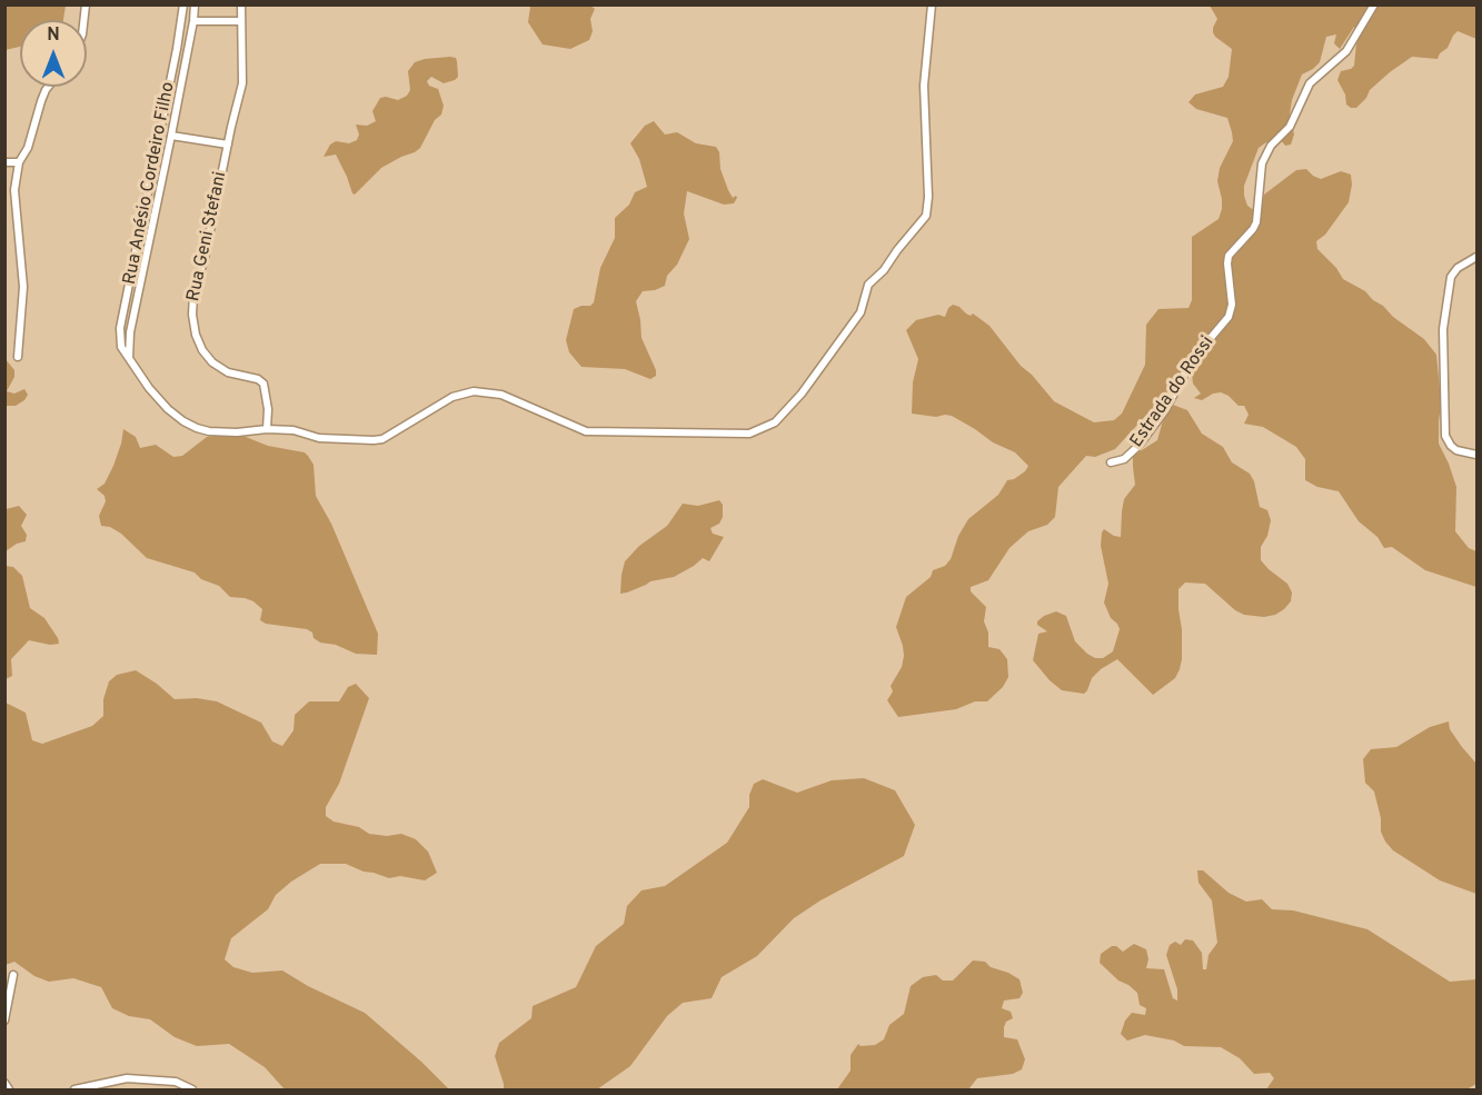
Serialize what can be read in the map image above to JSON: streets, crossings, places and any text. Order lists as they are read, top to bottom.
{
  "streets": {
    "street": ["Rua Anésio Cordeiro Filho", "Rua Geni Stefani", "Estrada do Rossi"]
  },
  "north": "top"
}
